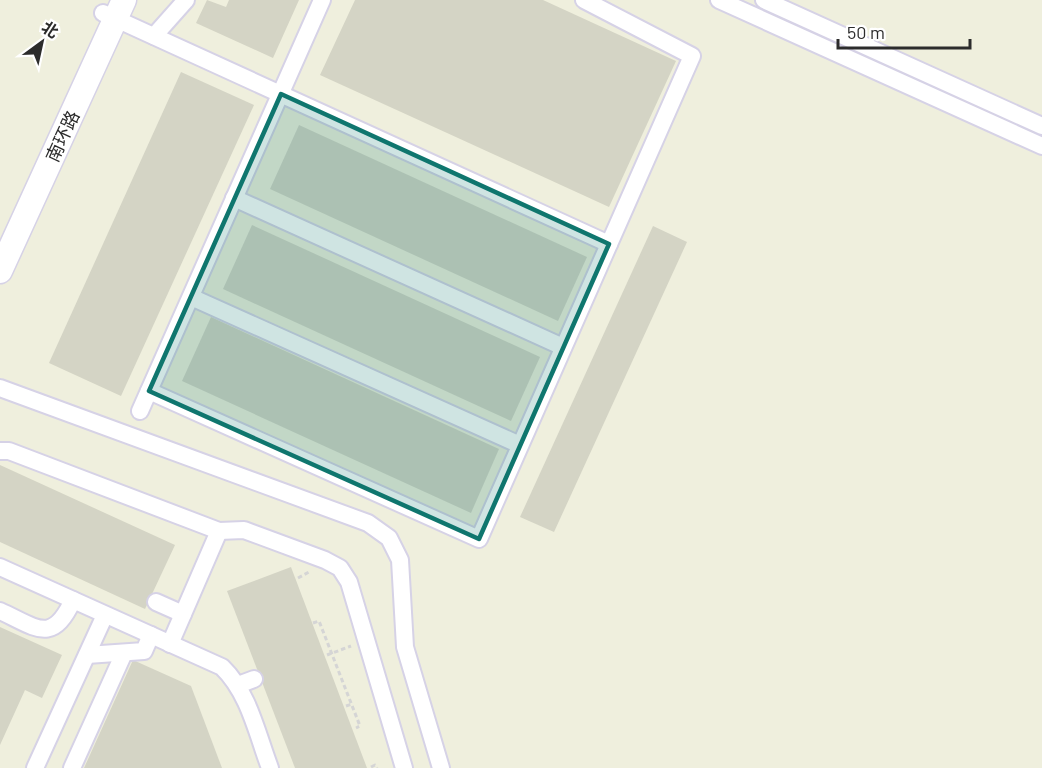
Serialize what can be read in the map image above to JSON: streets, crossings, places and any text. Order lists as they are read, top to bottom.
{
  "streets": {
    "main road": ["南环路"]
  },
  "scale_bar": "50 m",
  "north": "top right"
}
